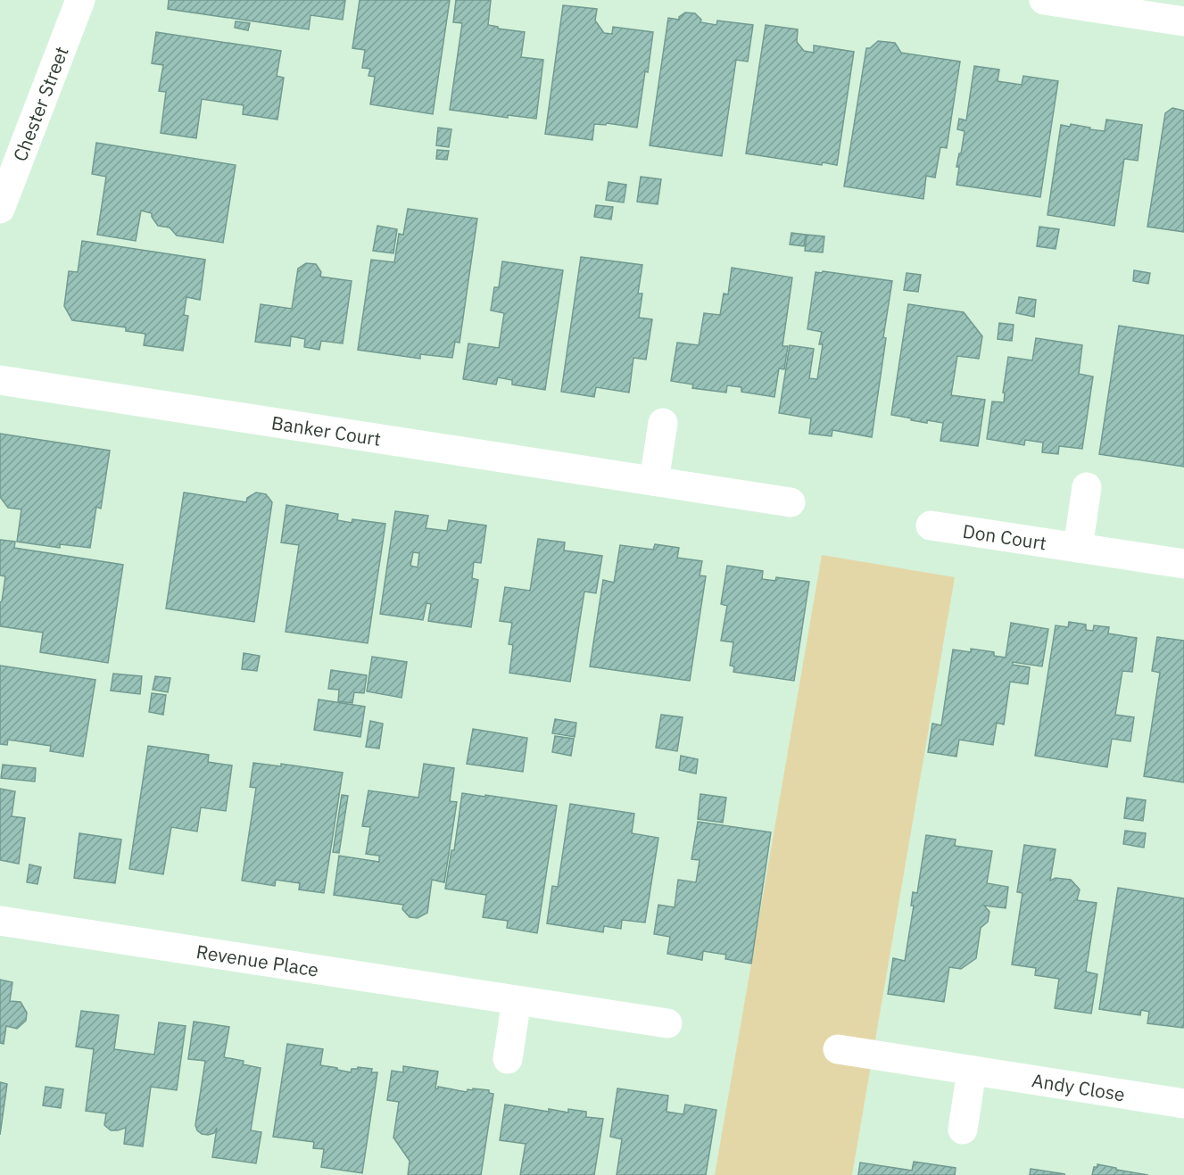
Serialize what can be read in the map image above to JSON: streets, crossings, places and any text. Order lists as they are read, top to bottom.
{
  "streets": {
    "street": [
      "Chester Street",
      "Banker Court",
      "Don Court",
      "Revenue Place",
      "Andy Close"
    ]
  }
}
